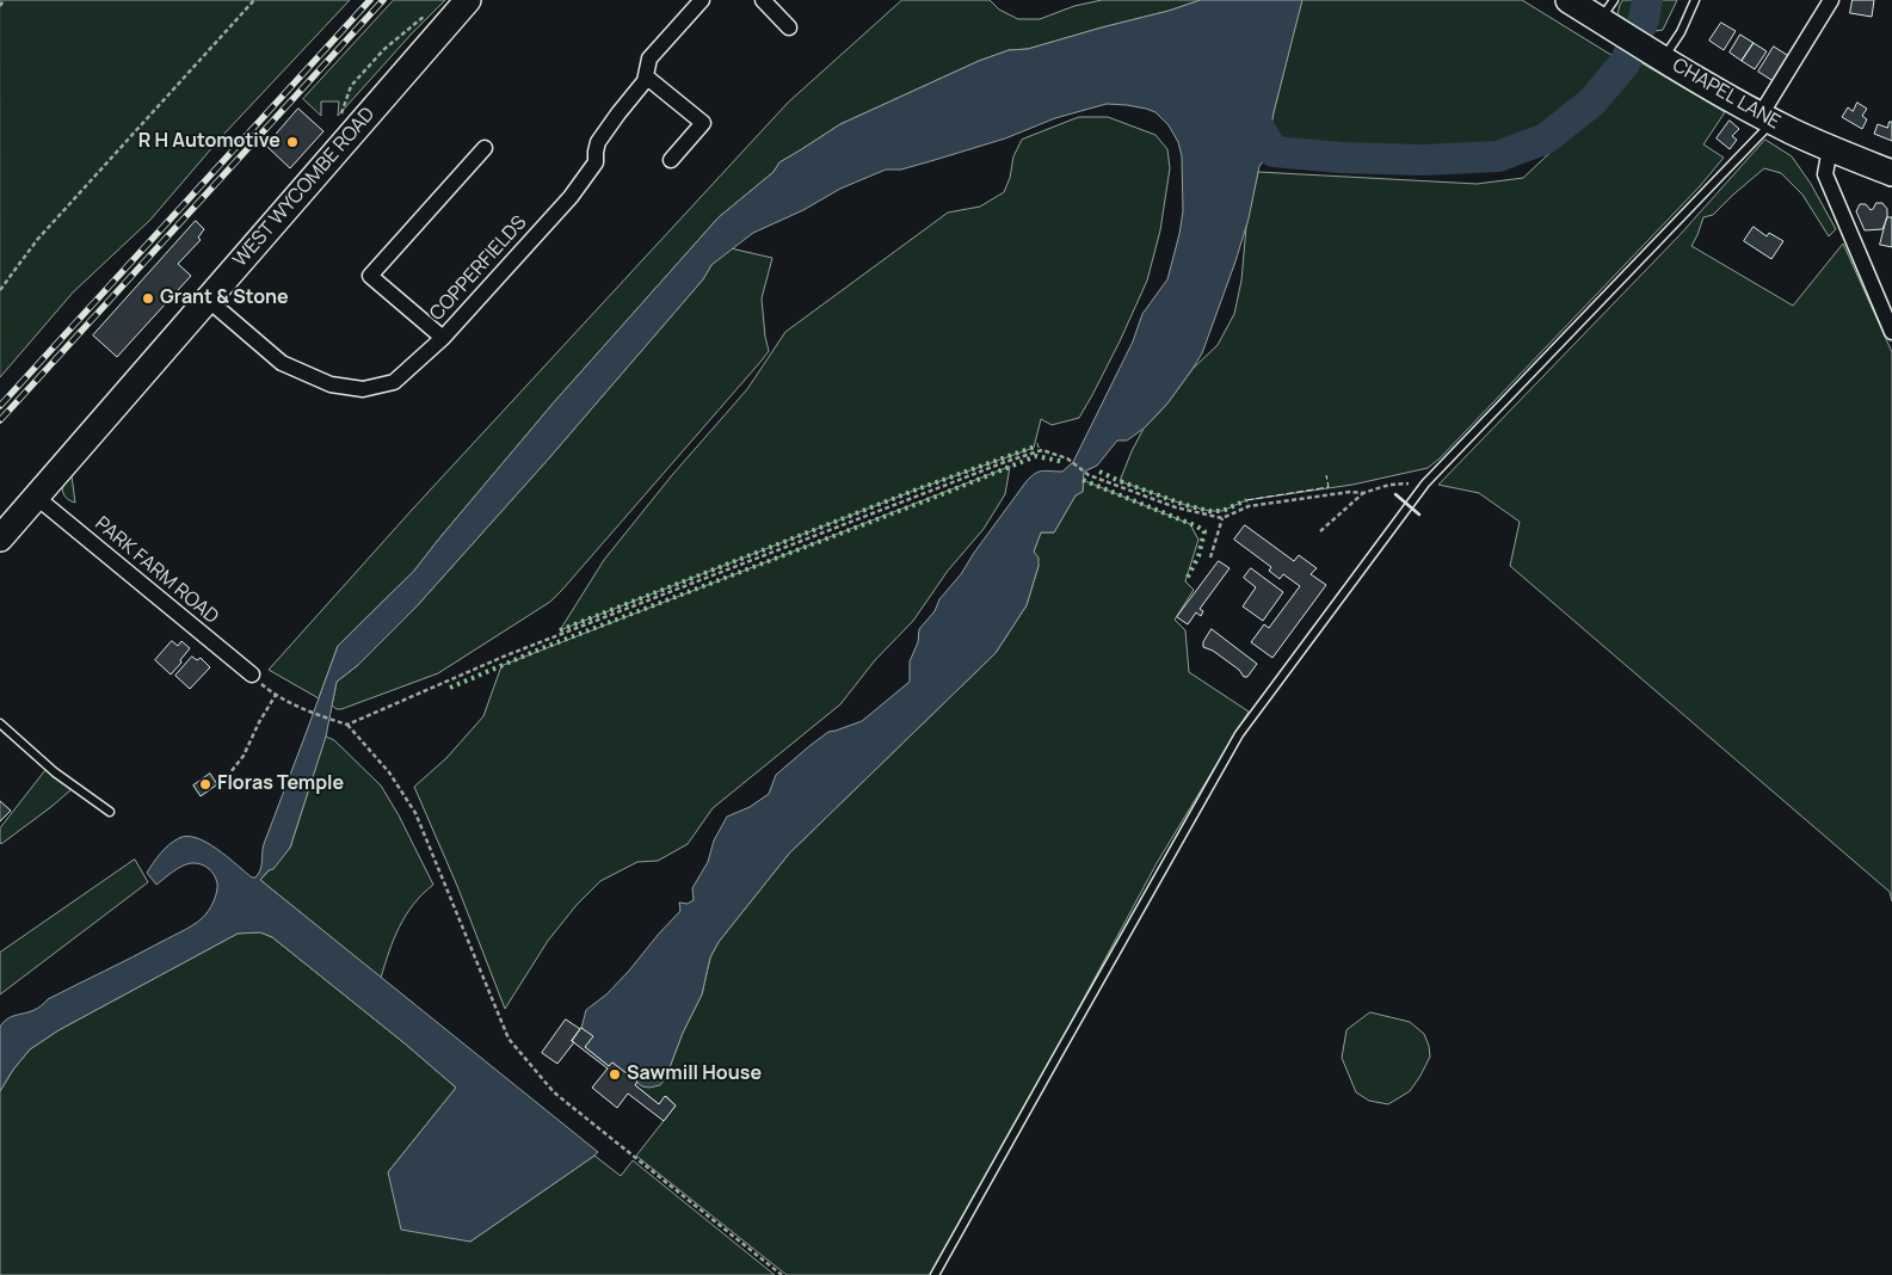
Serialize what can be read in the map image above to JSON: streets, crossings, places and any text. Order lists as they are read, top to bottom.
{
  "streets": {
    "highway": ["CHAPEL LANE", "WEST WYCOMBE ROAD"],
    "street": ["COPPERFIELDS", "PARK FARM ROAD"]
  },
  "crossings": [
    ["WEST WYCOMBE ROAD", "COPPERFIELDS"],
    ["WEST WYCOMBE ROAD", "PARK FARM ROAD"]
  ],
  "places": [
    "R H Automotive",
    "Grant & Stone",
    "Floras Temple",
    "Sawmill House"
  ]
}
